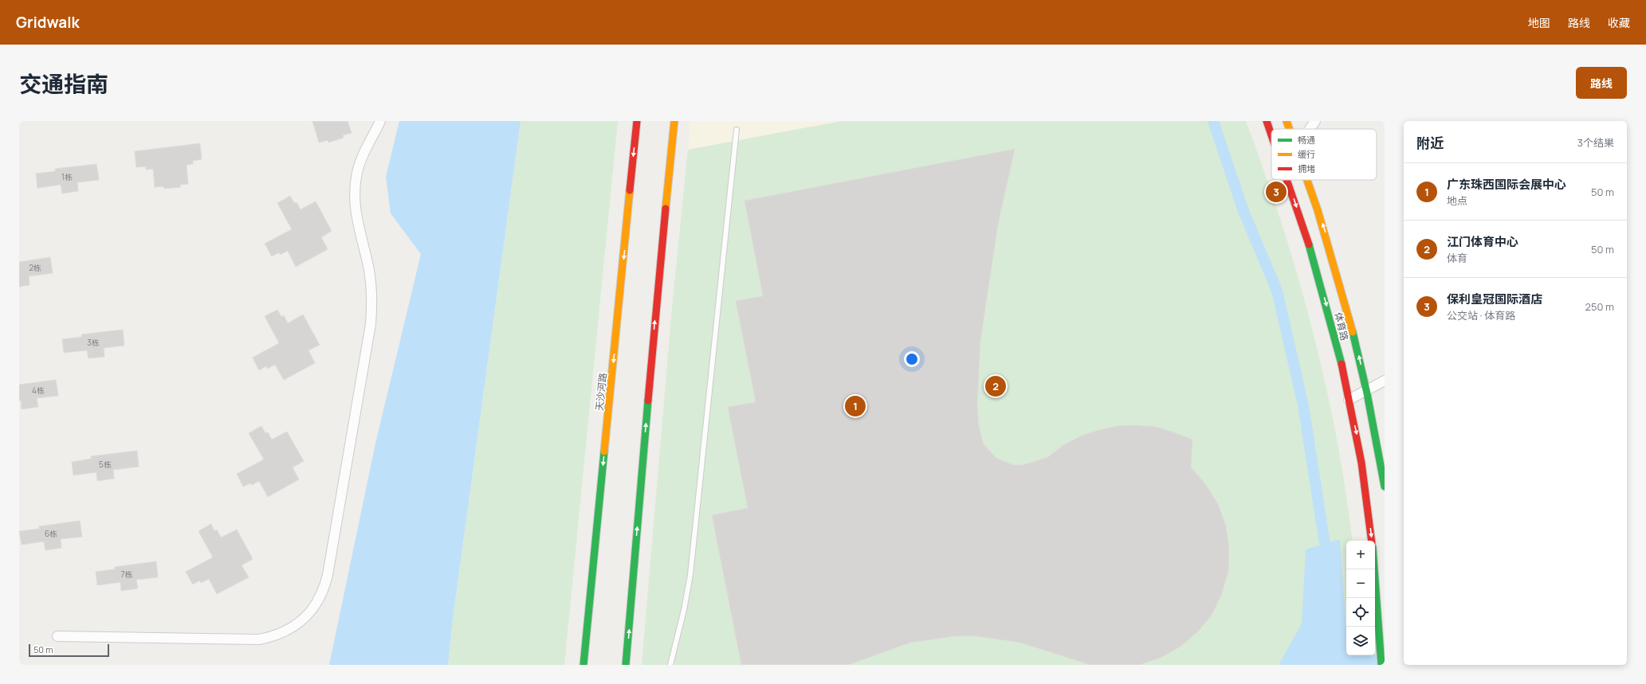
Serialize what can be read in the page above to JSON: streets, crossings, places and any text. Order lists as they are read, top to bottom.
{
  "streets": {
    "main road": ["体育路", "天沙河路"]
  },
  "house_numbers": [
    "1栋",
    "2栋",
    "3栋",
    "4栋",
    "5栋",
    "6栋",
    "7栋"
  ],
  "legend": ["畅通", "缓行", "拥堵"],
  "scale_bar": "50 m",
  "page": {
    "header": "Gridwalk",
    "nav": ["地图", "路线", "收藏"],
    "title": "交通指南",
    "buttons": "路线",
    "heading": ["附近", "3个结果"],
    "list": [
      {
        "mark": "1",
        "name": "广东珠西国际会展中心",
        "note": "地点",
        "value": "50 m"
      },
      {
        "mark": "2",
        "name": "江门体育中心",
        "note": "体育",
        "value": "50 m"
      },
      {
        "mark": "3",
        "name": "保利皇冠国际酒店",
        "note": "公交站 · 体育路",
        "value": "250 m"
      }
    ],
    "pins": ["3", "2", "1"],
    "map_buttons": ["+", "−"],
    "scale": "50 m"
  }
}
